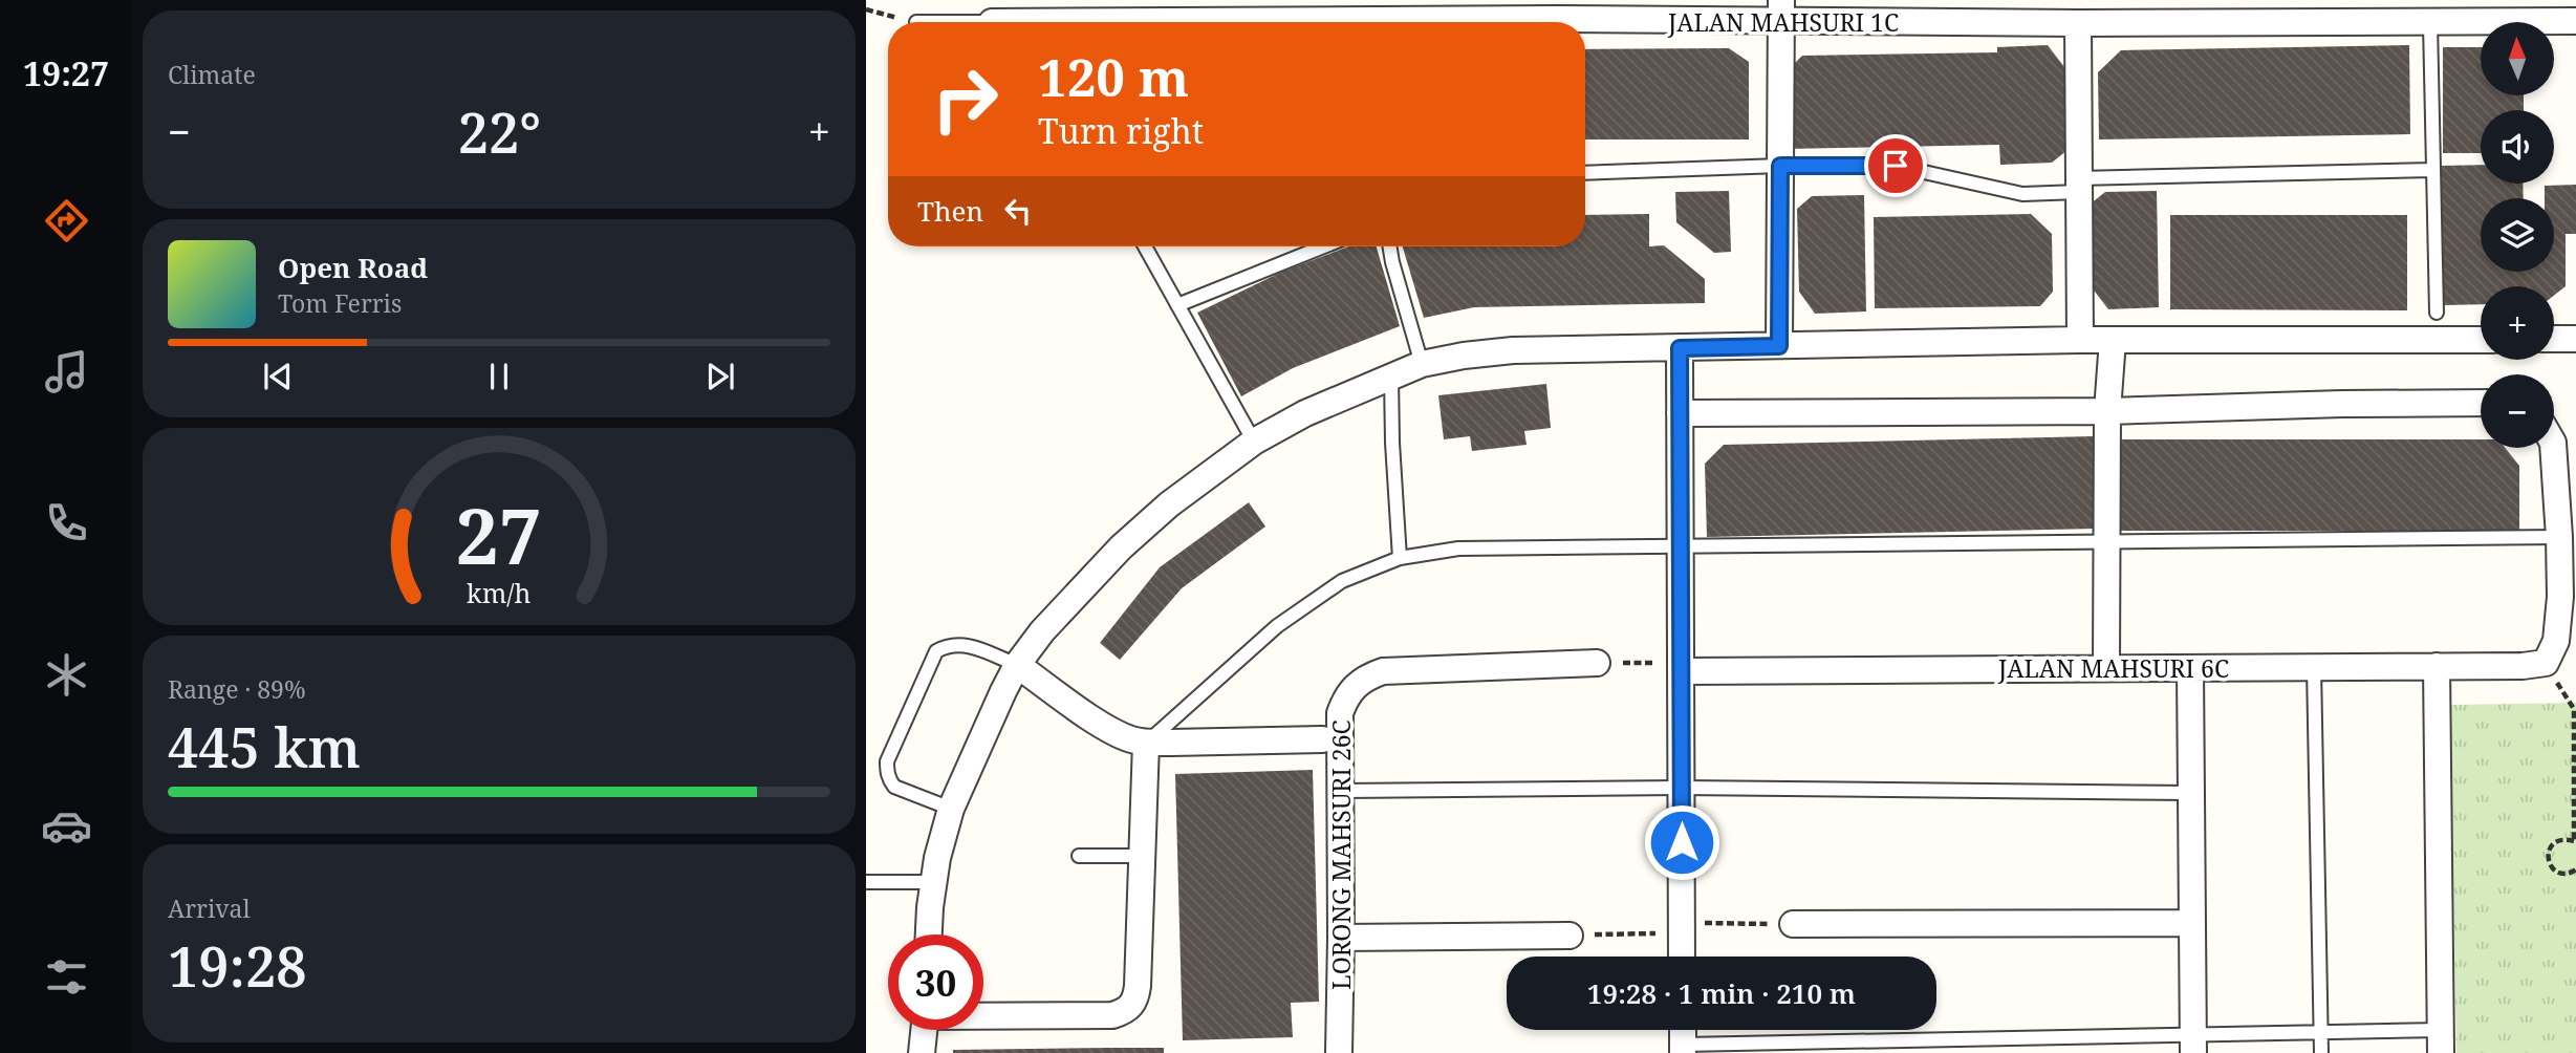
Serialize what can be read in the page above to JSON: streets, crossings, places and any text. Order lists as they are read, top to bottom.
{
  "streets": {
    "street": ["JALAN MAHSURI 1C", "JALAN MAHSURI 6C", "LORONG MAHSURI 26C"]
  },
  "north": "top",
  "page": {
    "tabs": "19:27",
    "tile": [
      "Climate",
      ["Range · 89%", "445 km"],
      ["Arrival", "19:28"]
    ],
    "map_buttons": ["+", "−"],
    "turn": ["120 m", "Turn right"],
    "heat": ["−", "22°", "+"],
    "then": "Then",
    "song": ["Open Road", "Tom Ferris"],
    "limit": "30",
    "trip": "19:28 · 1 min · 210 m",
    "gauge": ["27", "km/h"]
  }
}
